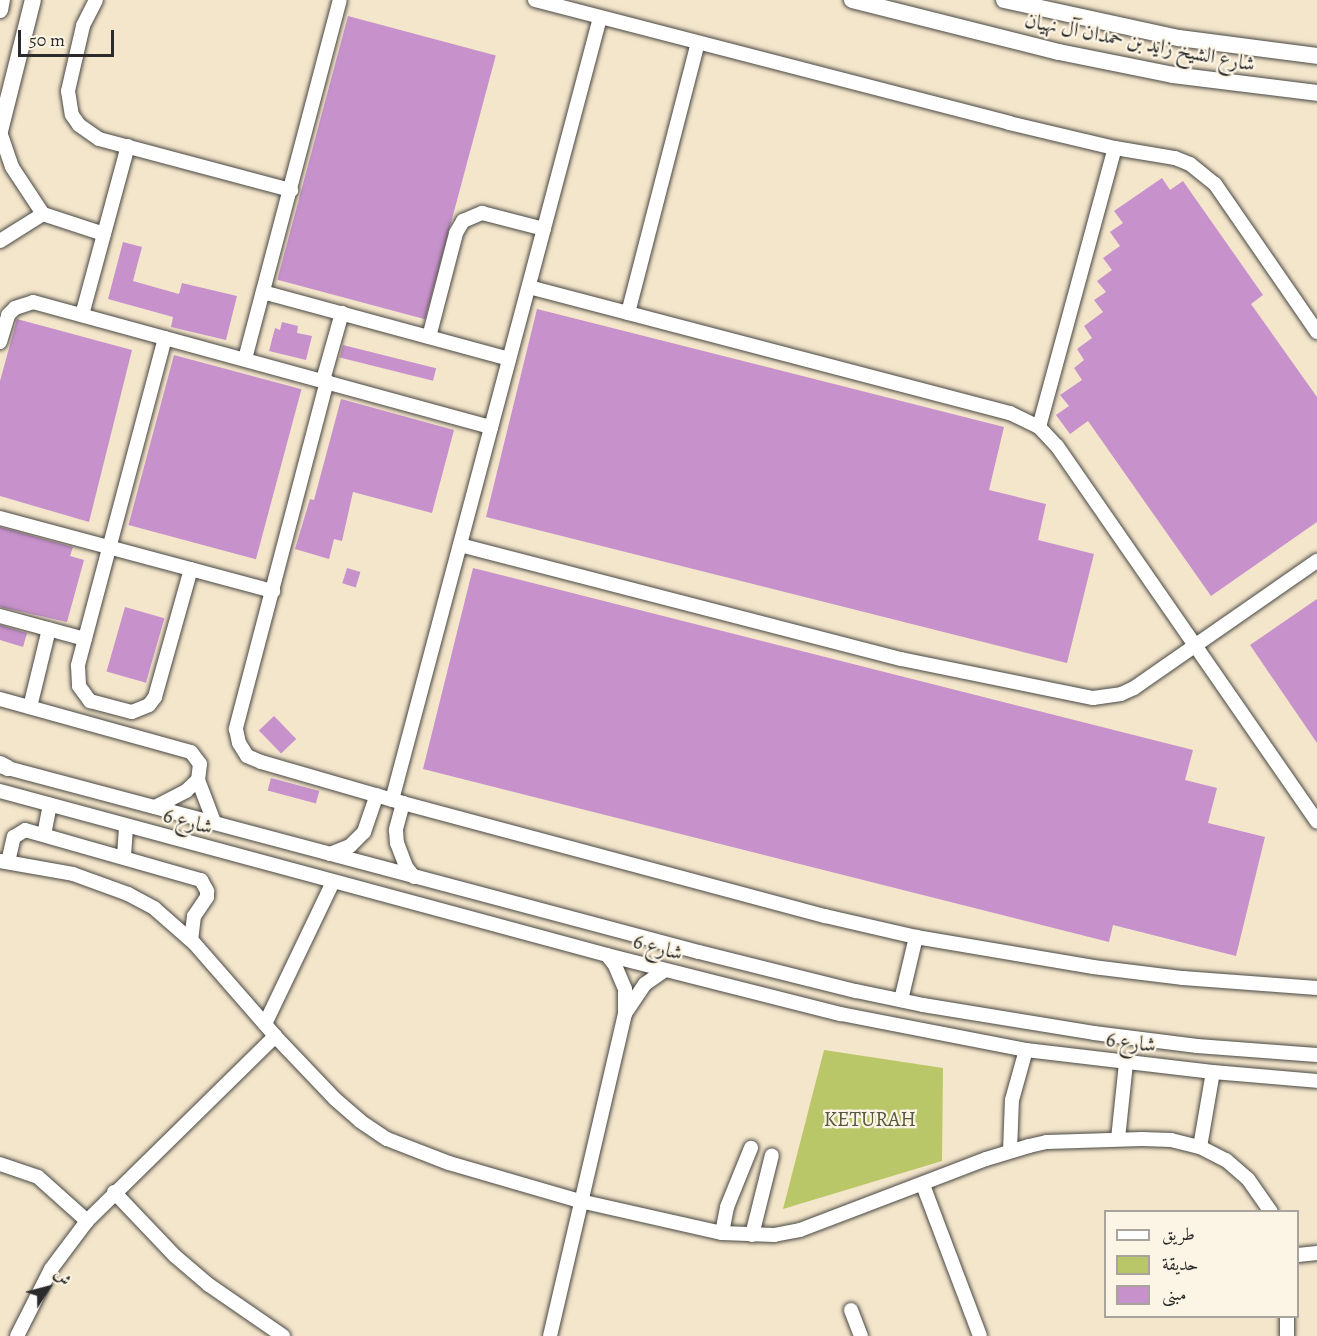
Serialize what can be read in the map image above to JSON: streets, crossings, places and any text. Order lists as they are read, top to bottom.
{
  "streets": {
    "main road": ["شارع الشيخ زايد بن حمدان آل نهيان"],
    "street": ["شارع 6"]
  },
  "parks": ["KETURAH"],
  "legend": ["طريق", "حديقة", "مبنى"],
  "scale_bar": "50 m",
  "north": "top right"
}
